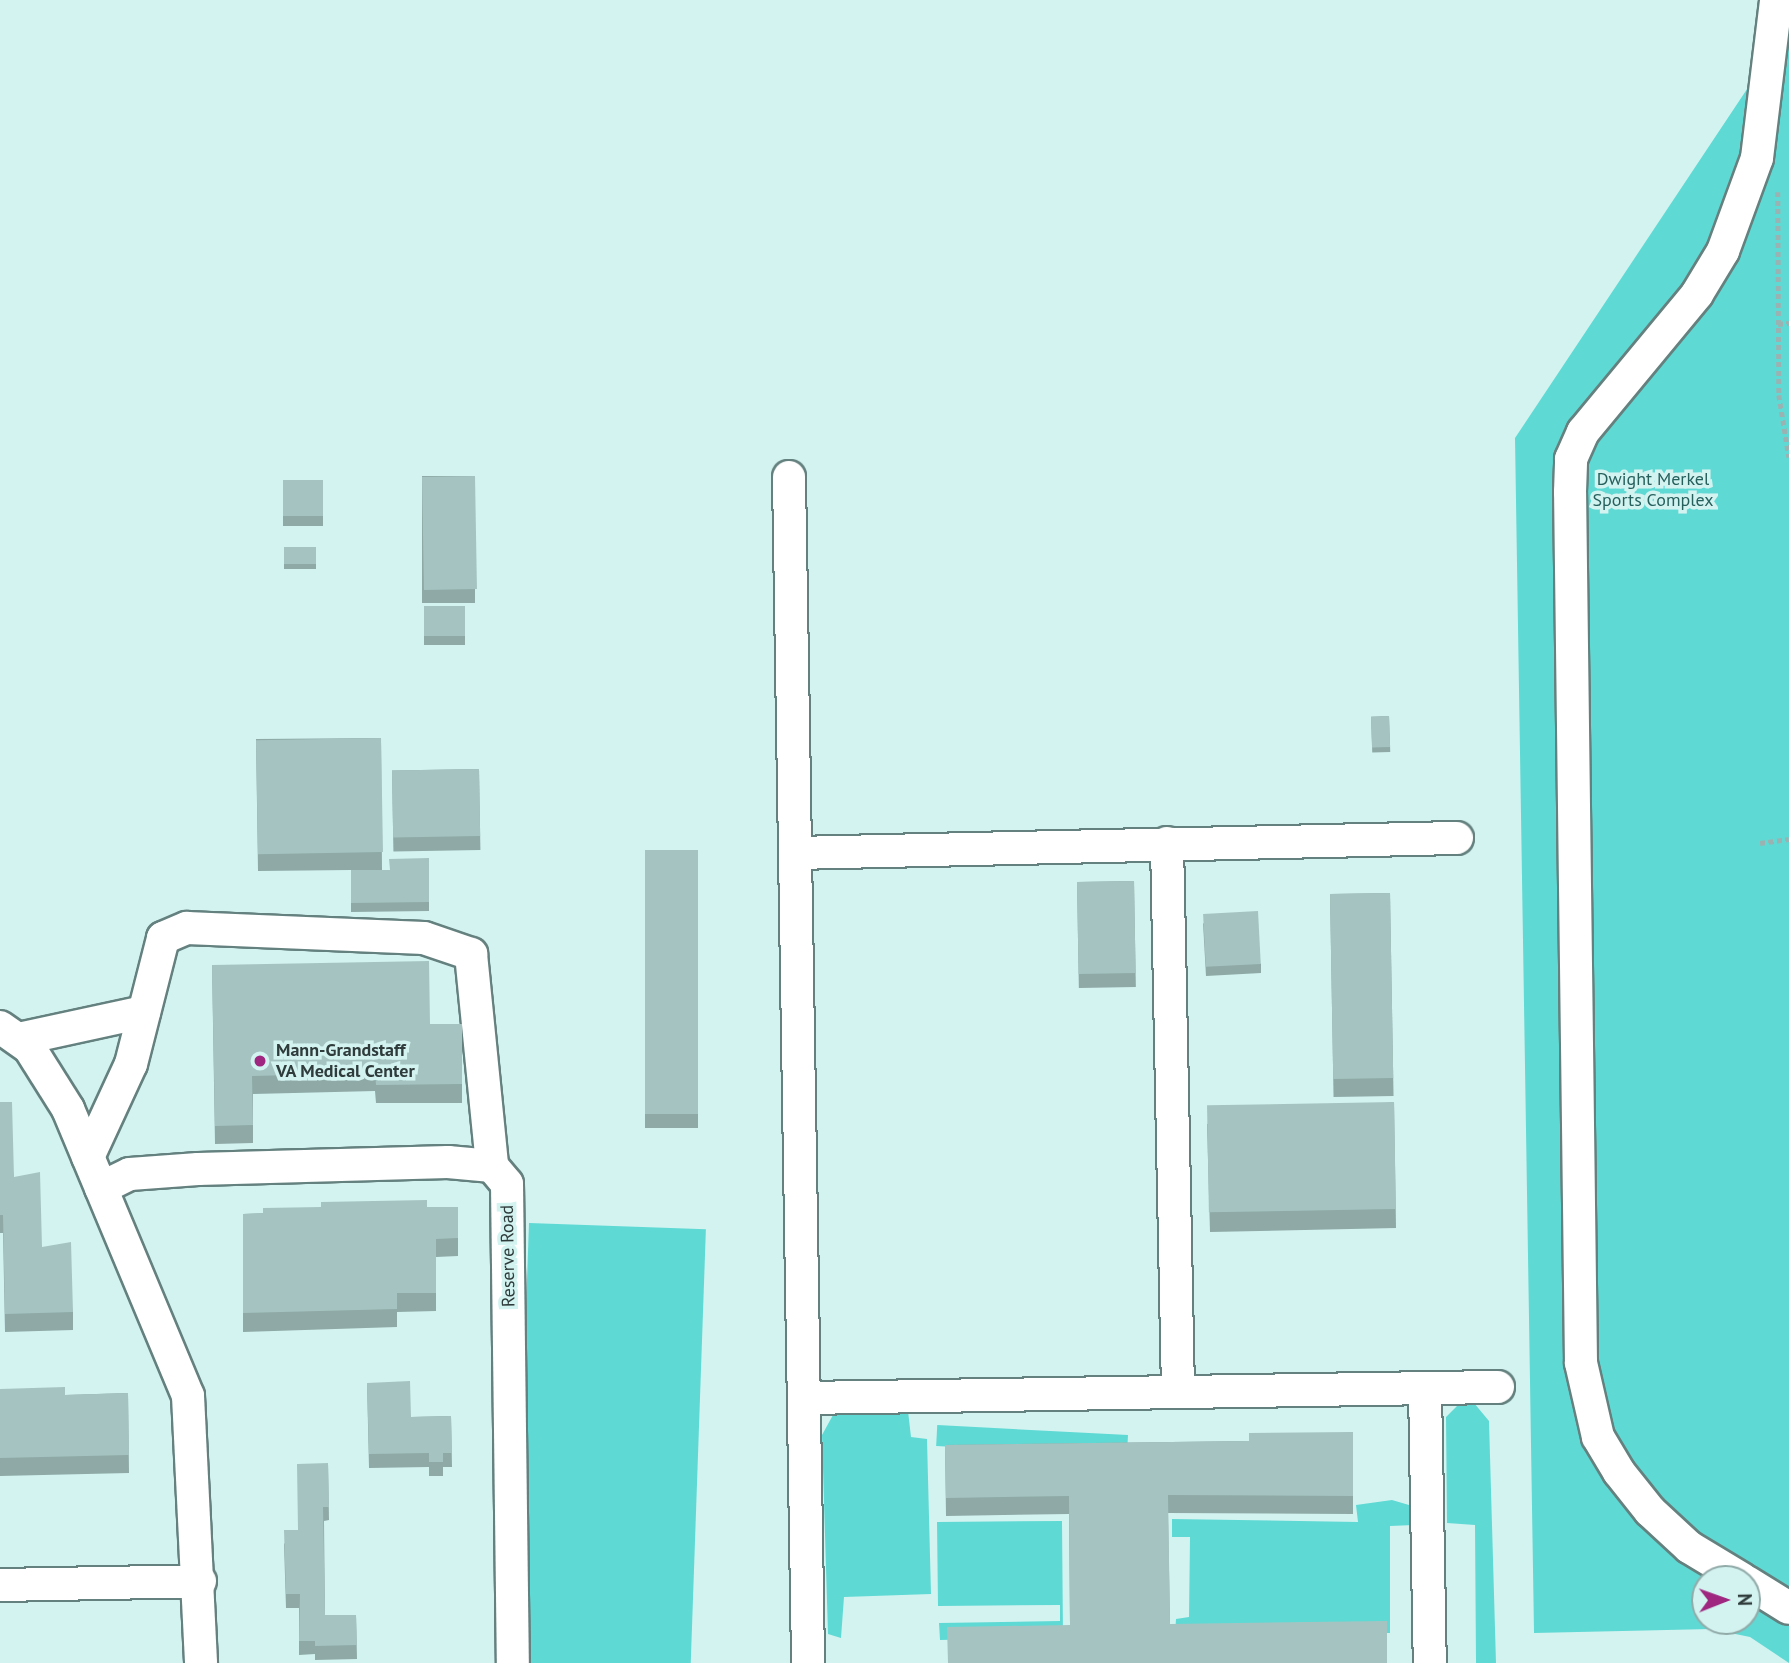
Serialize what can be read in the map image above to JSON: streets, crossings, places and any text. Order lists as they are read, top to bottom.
{
  "streets": {
    "street": ["Reserve Road"]
  },
  "parks": ["Dwight Merkel Sports Complex"],
  "places": ["Mann-Grandstaff VA Medical Center"],
  "north": "right"
}
